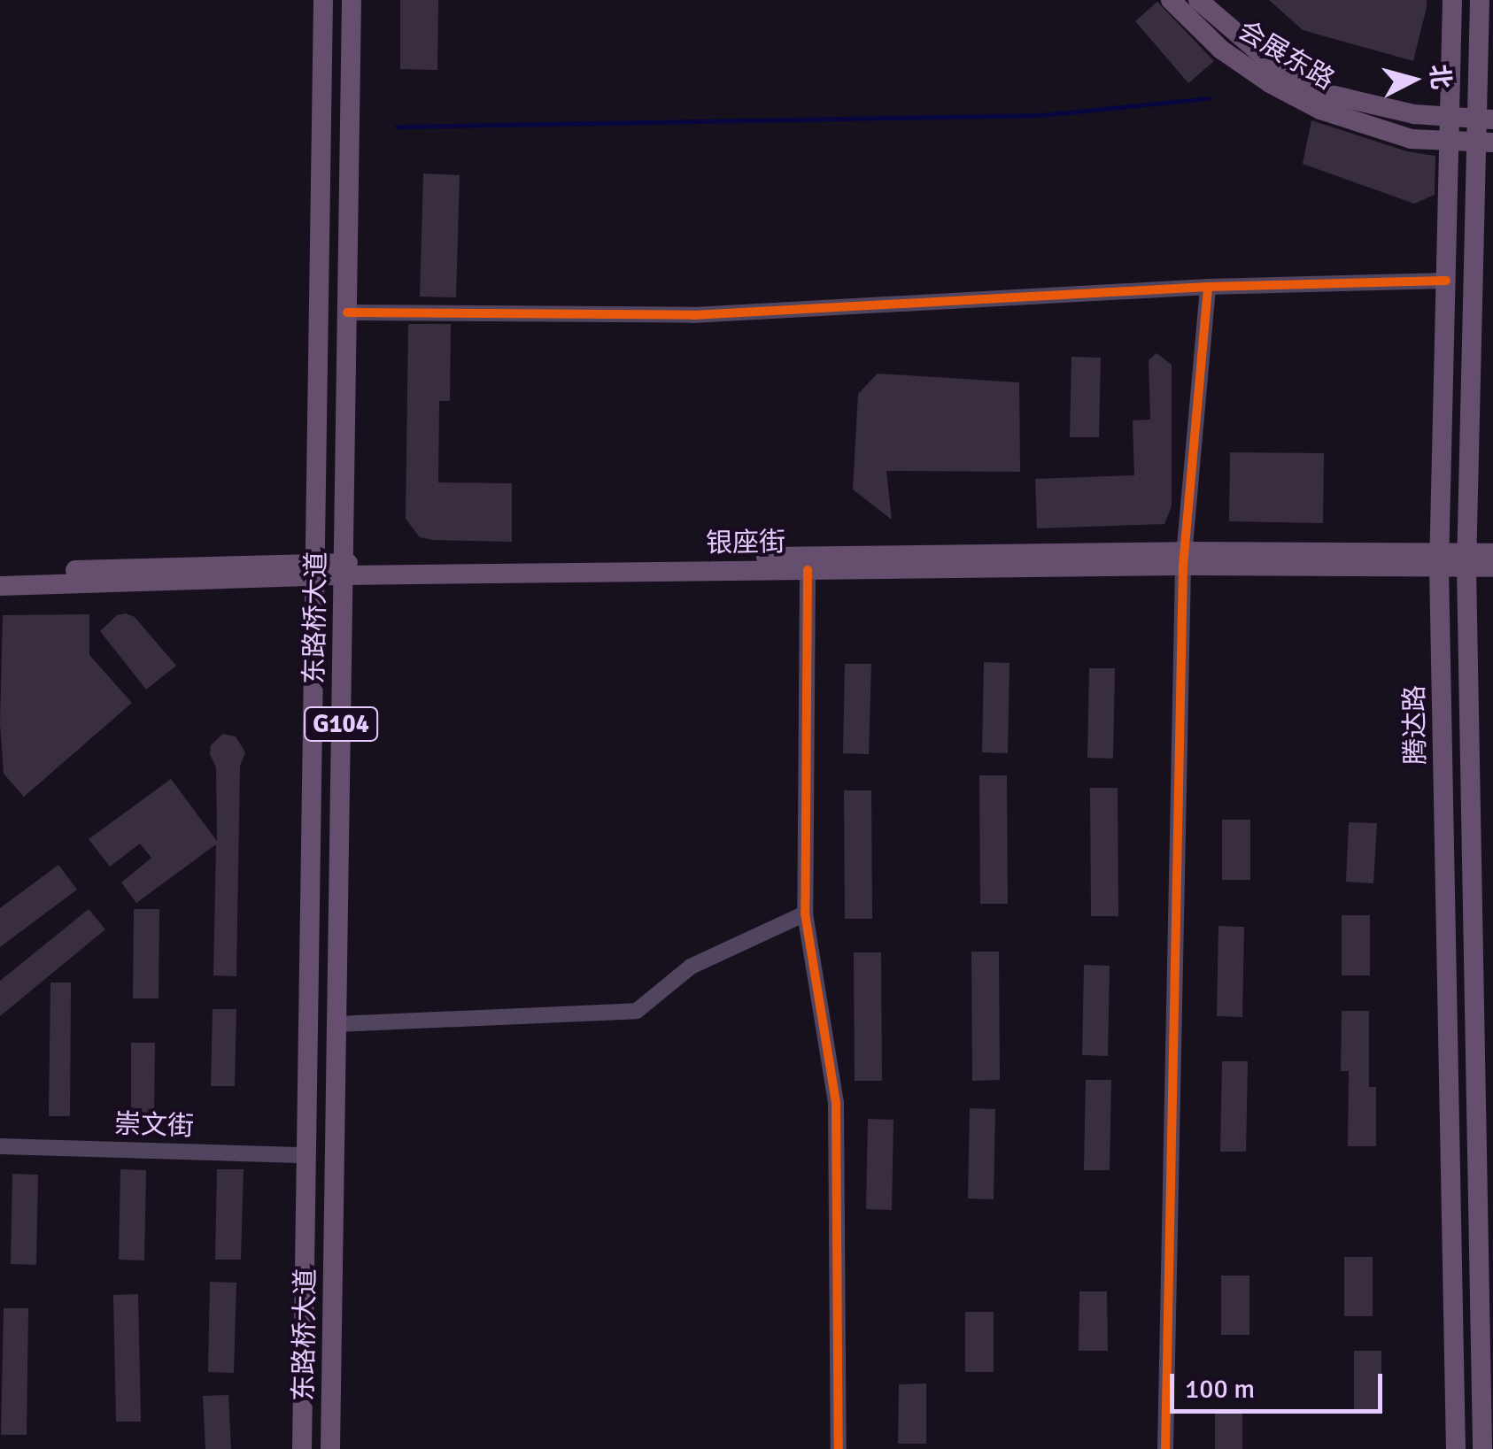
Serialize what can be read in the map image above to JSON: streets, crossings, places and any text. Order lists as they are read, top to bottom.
{
  "streets": {
    "main road": [
      "会展东路",
      "银座街",
      "东路桥大道",
      "G104",
      "腾达路"
    ],
    "street": ["崇文街"]
  },
  "crossings": [
    ["会展东路", "腾达路"],
    ["银座街", "东路桥大道"],
    ["东路桥大道", "崇文街"]
  ],
  "scale_bar": "100 m",
  "north": "right"
}
